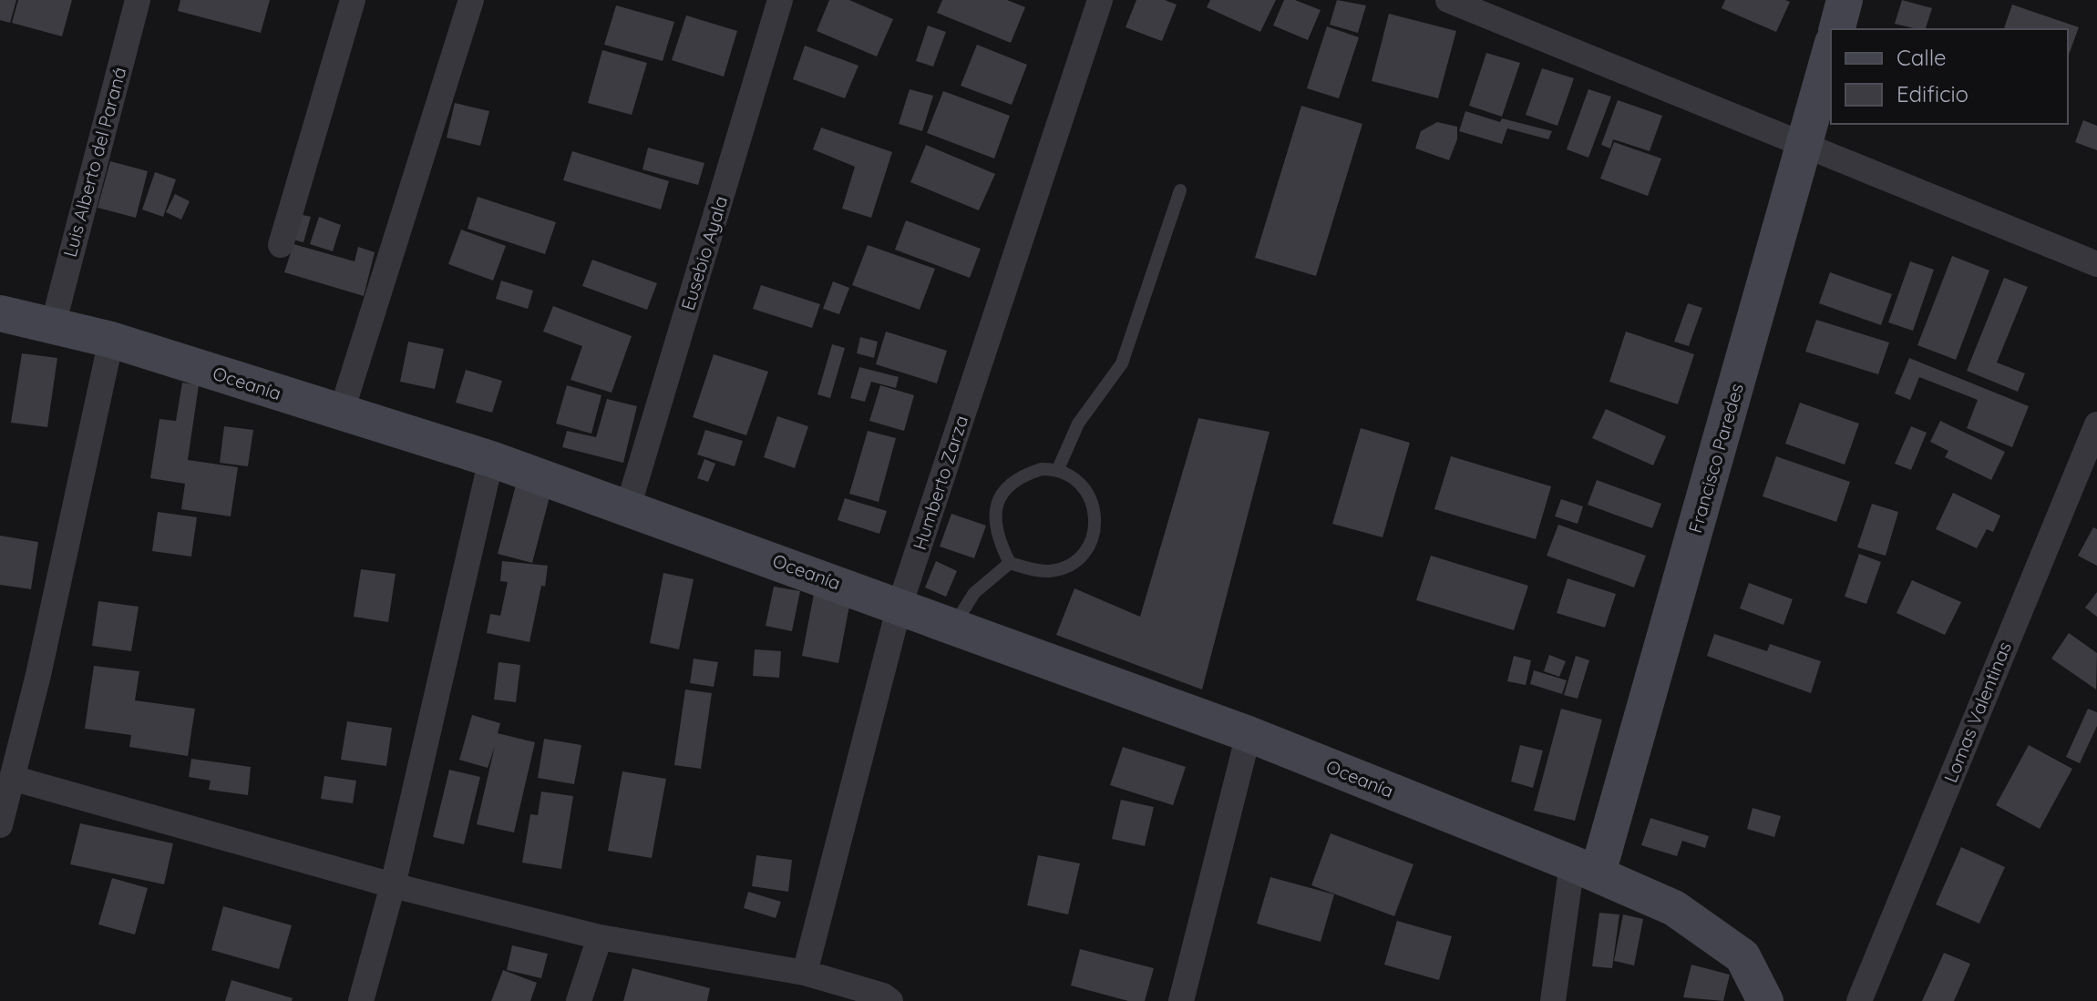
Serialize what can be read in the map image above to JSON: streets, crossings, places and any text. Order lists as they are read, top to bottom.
{
  "streets": {
    "street": [
      "Luis Alberto del Paraná",
      "Eusebio Ayala",
      "Oceanía",
      "Francisco Paredes",
      "Humberto Zarza",
      "Lomas Valentinas"
    ]
  },
  "crossings": [
    ["Luis Alberto del Paraná", "Oceanía"],
    ["Eusebio Ayala", "Oceanía"],
    ["Oceanía", "Francisco Paredes"],
    ["Oceanía", "Humberto Zarza"]
  ],
  "legend": ["Calle", "Edificio"]
}
